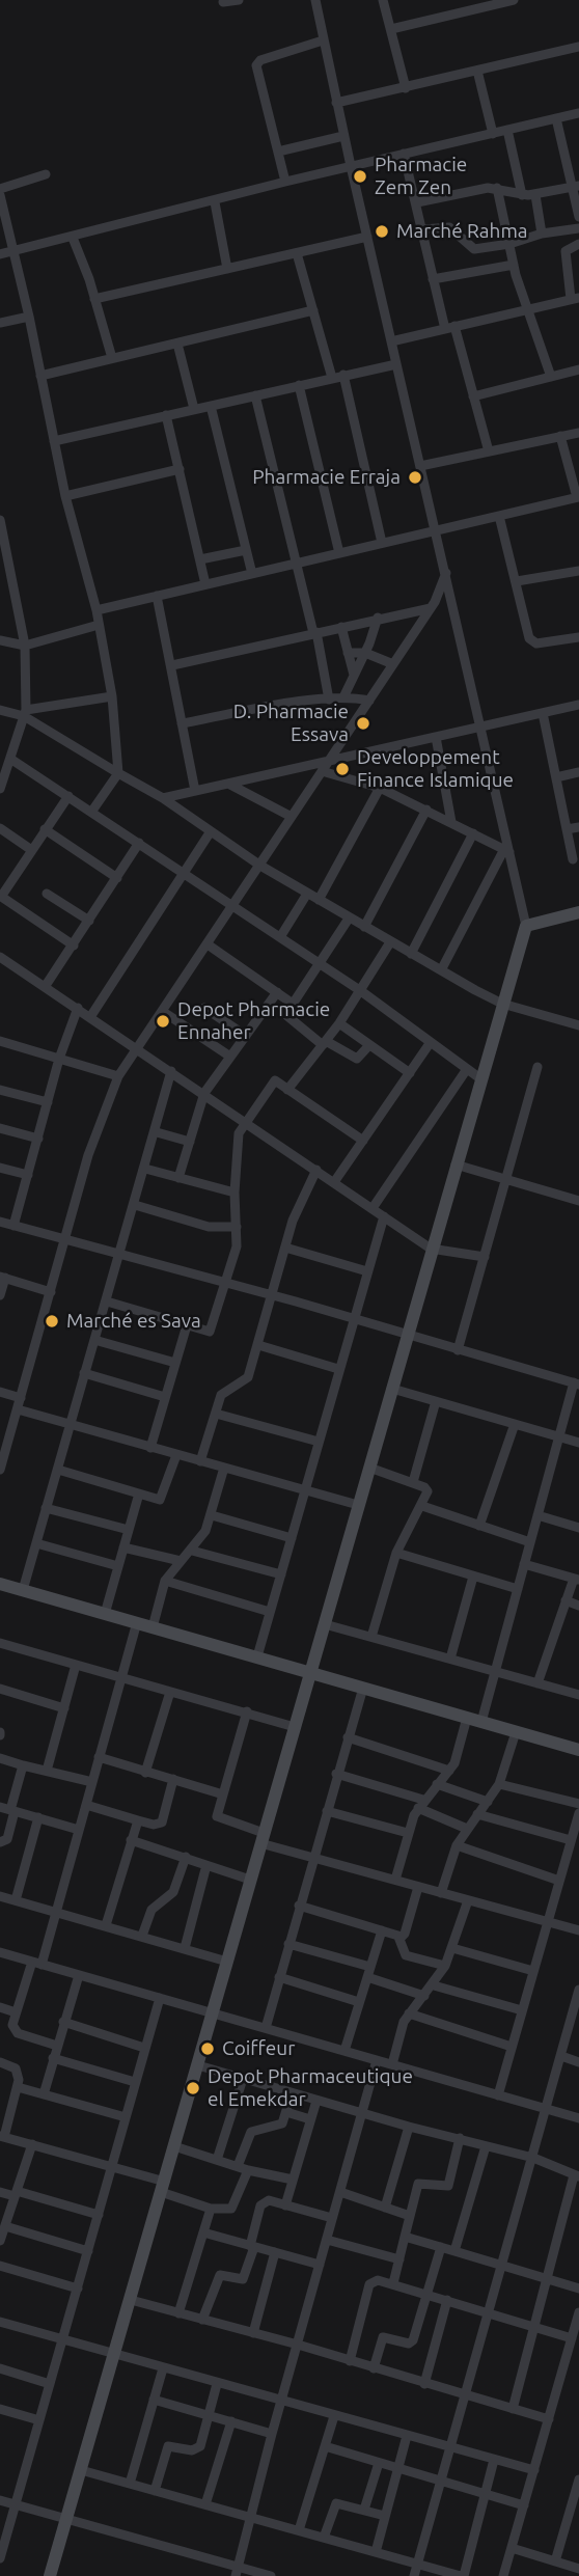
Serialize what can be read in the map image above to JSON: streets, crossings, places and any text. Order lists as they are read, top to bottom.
{
  "places": [
    "Pharmacie Zem Zen",
    "Marché Rahma",
    "Pharmacie Erraja",
    "D. Pharmacie Essava",
    "Developpement Finance Islamique",
    "Depot Pharmacie Ennaher",
    "Marché es Sava",
    "Coiffeur",
    "Depot Pharmaceutique el Emekdar"
  ]
}
